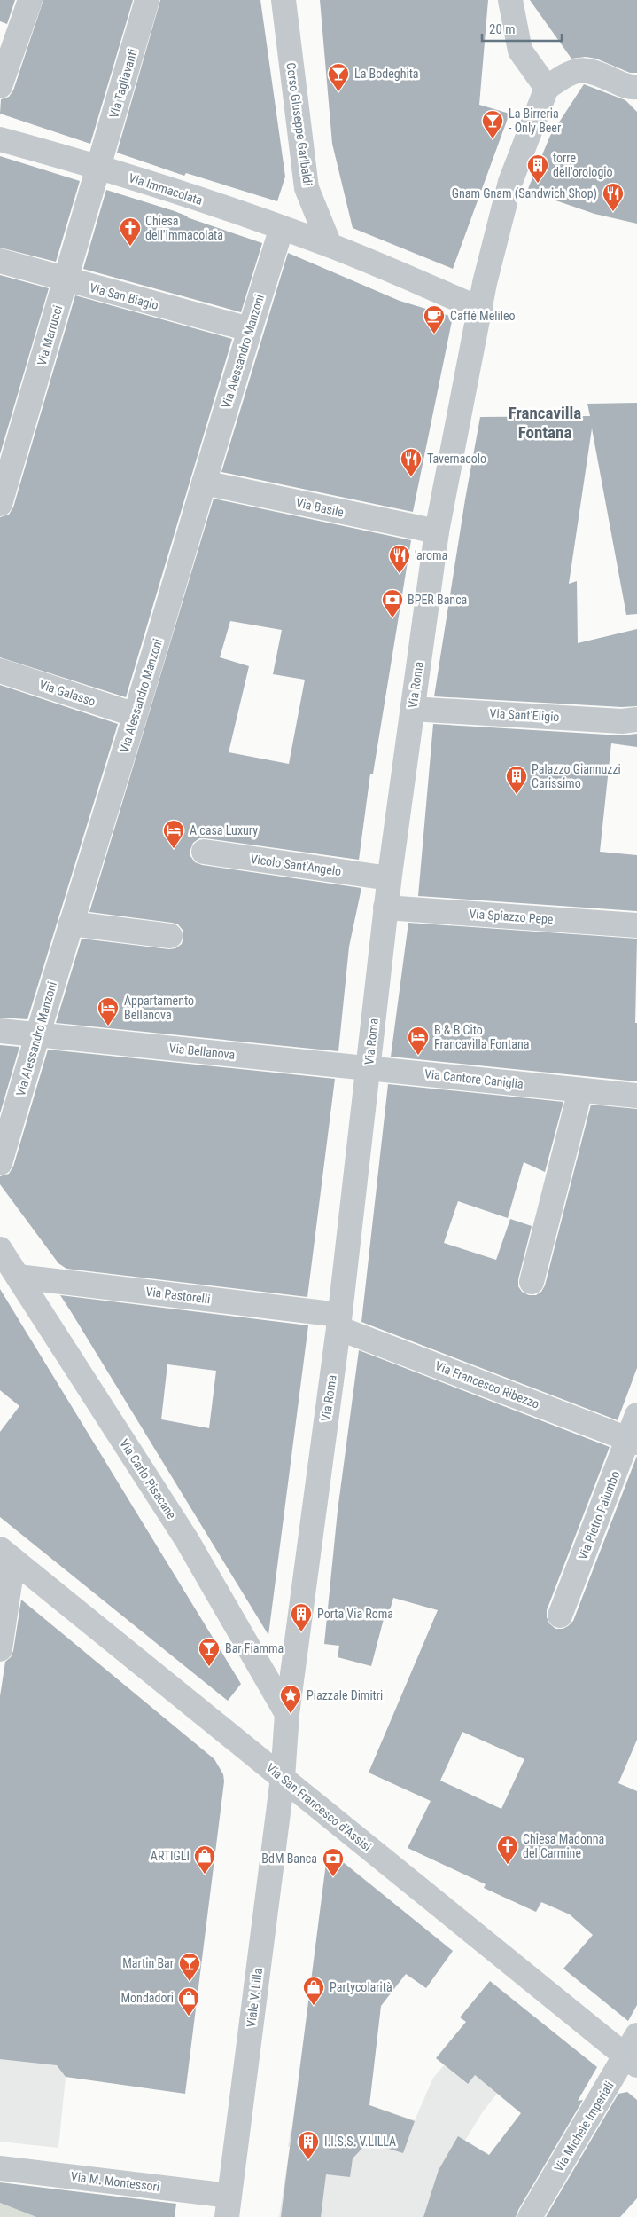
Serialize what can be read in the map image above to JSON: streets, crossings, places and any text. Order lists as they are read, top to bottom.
{
  "streets": {
    "street": [
      "Via Tagliavanti",
      "Corso Giuseppe Garibaldi",
      "Via Immacolata",
      "Via San Biagio",
      "Via Marrucci",
      "Via Alessandro Manzoni",
      "Via Basile",
      "Via Roma",
      "Via Galasso",
      "Via Sant'Eligio",
      "Vicolo Sant'Angelo",
      "Via Spiazzo Pepe",
      "Via Bellanova",
      "Via Cantore Caniglia",
      "Via Pastorelli",
      "Via Francesco Ribezzo",
      "Via Carlo Pisacane",
      "Via Pietro Palumbo",
      "Via San Francesco d'Assisi",
      "Viale V. Lilla",
      "Via Michele Imperiali",
      "Via M. Montessori"
    ]
  },
  "crossings": [
    ["Via Tagliavanti", "Via Immacolata"],
    ["Via Tagliavanti", "Via Marrucci"],
    ["Corso Giuseppe Garibaldi", "Via Immacolata"],
    ["Via Immacolata", "Via Marrucci"],
    ["Via Immacolata", "Via Alessandro Manzoni"],
    ["Via Immacolata", "Via Roma"],
    ["Via San Biagio", "Via Marrucci"],
    ["Via San Biagio", "Via Alessandro Manzoni"],
    ["Via Alessandro Manzoni", "Via Basile"],
    ["Via Alessandro Manzoni", "Via Galasso"],
    ["Via Alessandro Manzoni", "Via Bellanova"],
    ["Via Basile", "Via Roma"],
    ["Via Roma", "Via Sant'Eligio"],
    ["Via Roma", "Vicolo Sant'Angelo"],
    ["Via Roma", "Via Spiazzo Pepe"],
    ["Via Roma", "Via Bellanova"],
    ["Via Roma", "Via Cantore Caniglia"],
    ["Via Roma", "Via Pastorelli"],
    ["Via Roma", "Via Francesco Ribezzo"],
    ["Via Roma", "Via Carlo Pisacane"],
    ["Via Roma", "Via San Francesco d'Assisi"],
    ["Via Roma", "Viale V. Lilla"],
    ["Via Bellanova", "Via Cantore Caniglia"],
    ["Via Pastorelli", "Via Francesco Ribezzo"],
    ["Via Pastorelli", "Via Carlo Pisacane"],
    ["Via Francesco Ribezzo", "Via Pietro Palumbo"],
    ["Via San Francesco d'Assisi", "Viale V. Lilla"],
    ["Via San Francesco d'Assisi", "Via Michele Imperiali"],
    ["Viale V. Lilla", "Via M. Montessori"]
  ],
  "districts": ["Francavilla Fontana"],
  "places": {
    "bar": [
      "La Bodeghita",
      "La Birreria - Only Beer",
      "Bar Fiamma",
      "Martin Bar"
    ],
    "building": [
      "torre dell'orologio",
      "Palazzo Giannuzzi Carissimo",
      "Porta Via Roma",
      "I.I.S.S. V.LILLA"
    ],
    "restaurant": ["Gnam Gnam (Sandwich Shop)", "Tavernacolo", "'aroma"],
    "church": ["Chiesa dell'Immacolata", "Chiesa Madonna del Carmine"],
    "cafe": ["Caffé Melileo"],
    "bank": ["BPER Banca", "BdM Banca"],
    "hotel": ["A casa Luxury", "Appartamento Bellanova", "B & B Cito Francavilla Fontana"],
    "place": ["Piazzale Dimitri"],
    "shop": ["ARTIGLI", "Partycolarità", "Mondadori"]
  },
  "scale_bar": "20 m"
}
